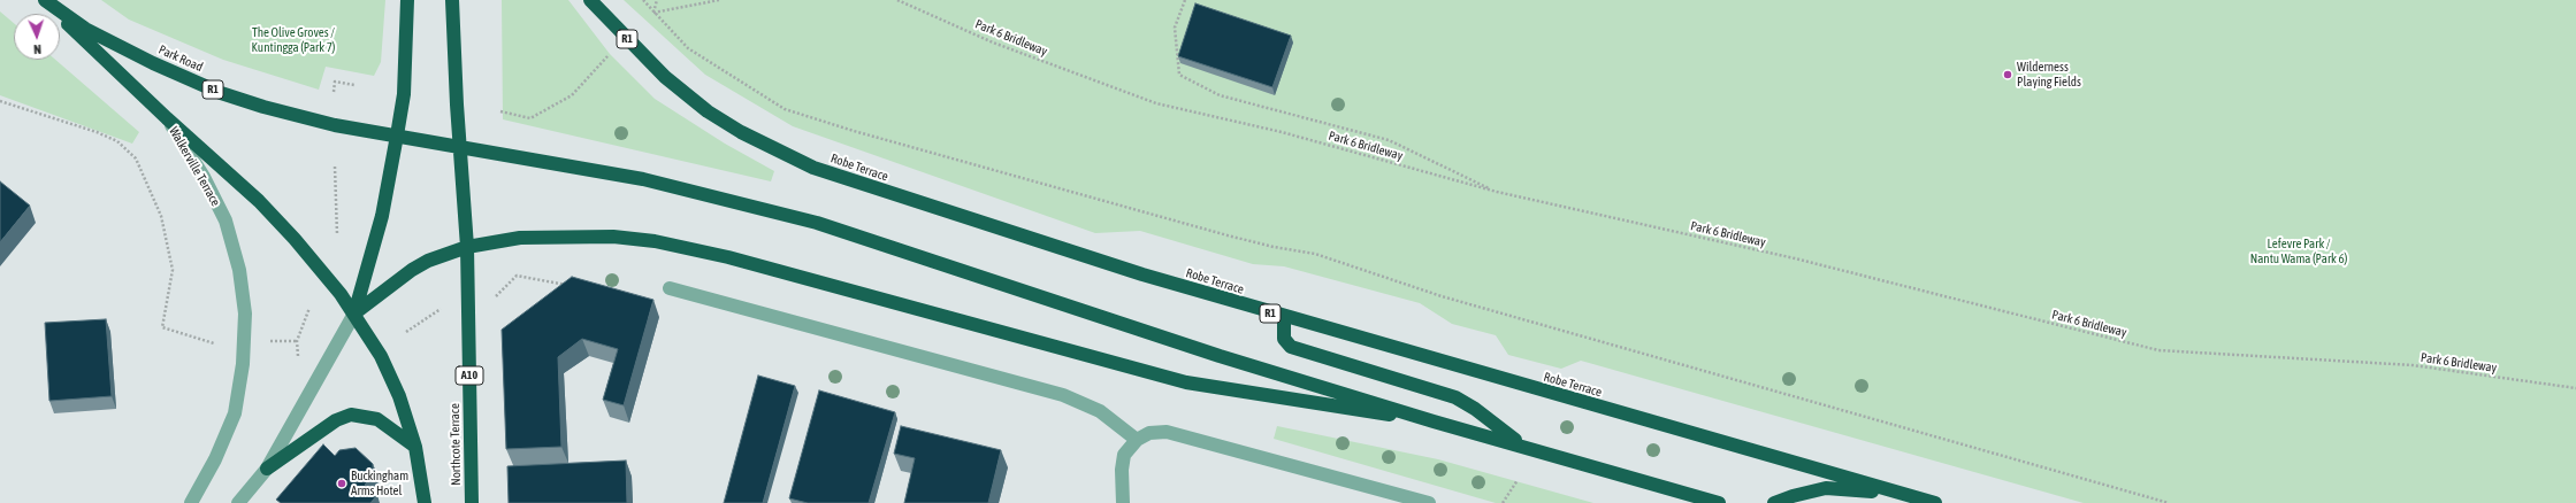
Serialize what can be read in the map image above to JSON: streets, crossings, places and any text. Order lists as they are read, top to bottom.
{
  "streets": {
    "highway": [
      "R1",
      "Park Road",
      "Robe Terrace",
      "A10",
      "Northcote Terrace"
    ],
    "street": ["Walkerville Terrace"],
    "path": ["Park 6 Bridleway"]
  },
  "crossings": [
    ["R1", "Park Road"],
    ["R1", "Northcote Terrace"]
  ],
  "parks": ["The Olive Groves / Kuntingga (Park 7)", "Lefevre Park / Nantu Wama (Park 6)"],
  "places": ["Wilderness Playing Fields", "Buckingham Arms Hotel"],
  "north": "bottom"
}
